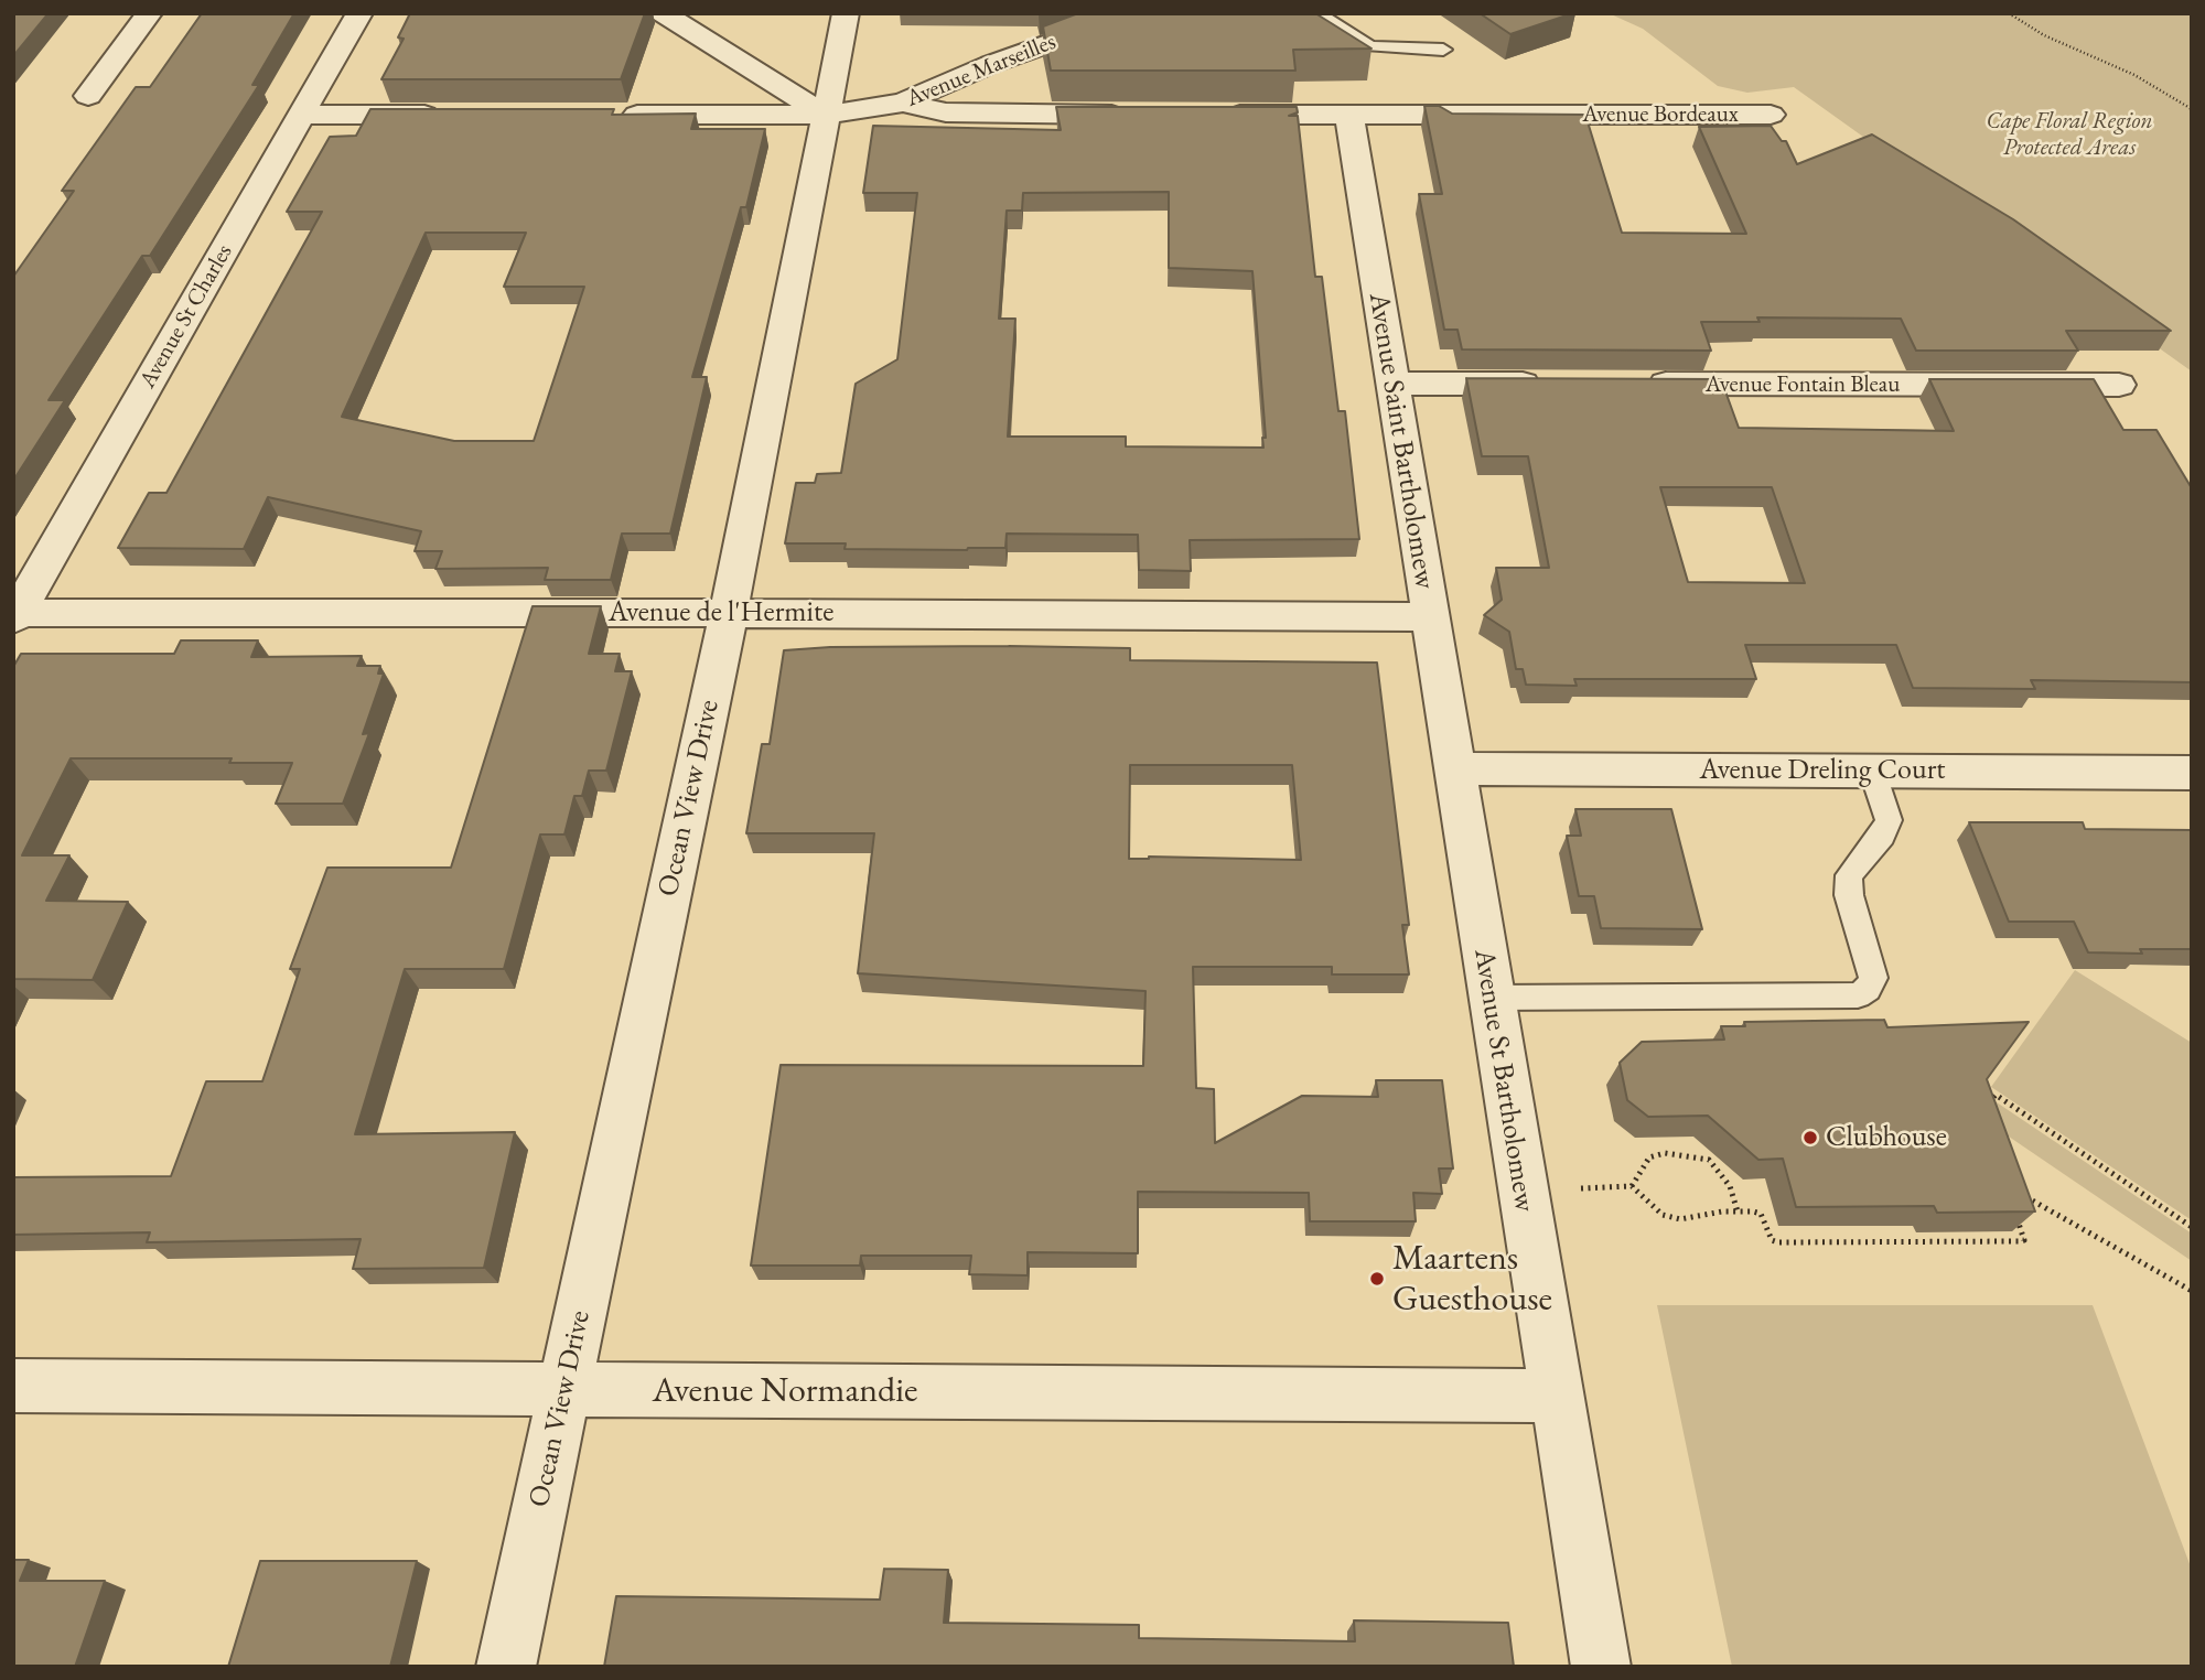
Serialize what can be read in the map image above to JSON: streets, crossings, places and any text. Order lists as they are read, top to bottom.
{
  "streets": {
    "street": [
      "Avenue Marseilles",
      "Avenue Bordeaux",
      "Avenue St Charles",
      "Avenue Fontain Bleau",
      "Avenue Saint Bartholomew",
      "Avenue de l'Hermite",
      "Avenue Dreling Court",
      "Ocean View Drive",
      "Avenue St Bartholomew",
      "Avenue Normandie"
    ]
  },
  "crossings": [
    ["Avenue Marseilles", "Ocean View Drive"],
    ["Avenue Bordeaux", "Avenue Saint Bartholomew"],
    ["Avenue St Charles", "Avenue de l'Hermite"],
    ["Avenue Saint Bartholomew", "Avenue de l'Hermite"],
    ["Avenue Saint Bartholomew", "Avenue Dreling Court"],
    ["Avenue Saint Bartholomew", "Avenue St Bartholomew"],
    ["Avenue de l'Hermite", "Ocean View Drive"],
    ["Avenue Dreling Court", "Avenue St Bartholomew"],
    ["Ocean View Drive", "Avenue Normandie"],
    ["Avenue St Bartholomew", "Avenue Normandie"]
  ],
  "parks": ["Cape Floral Region Protected Areas"],
  "places": ["Clubhouse", "Maartens Guesthouse"]
}
